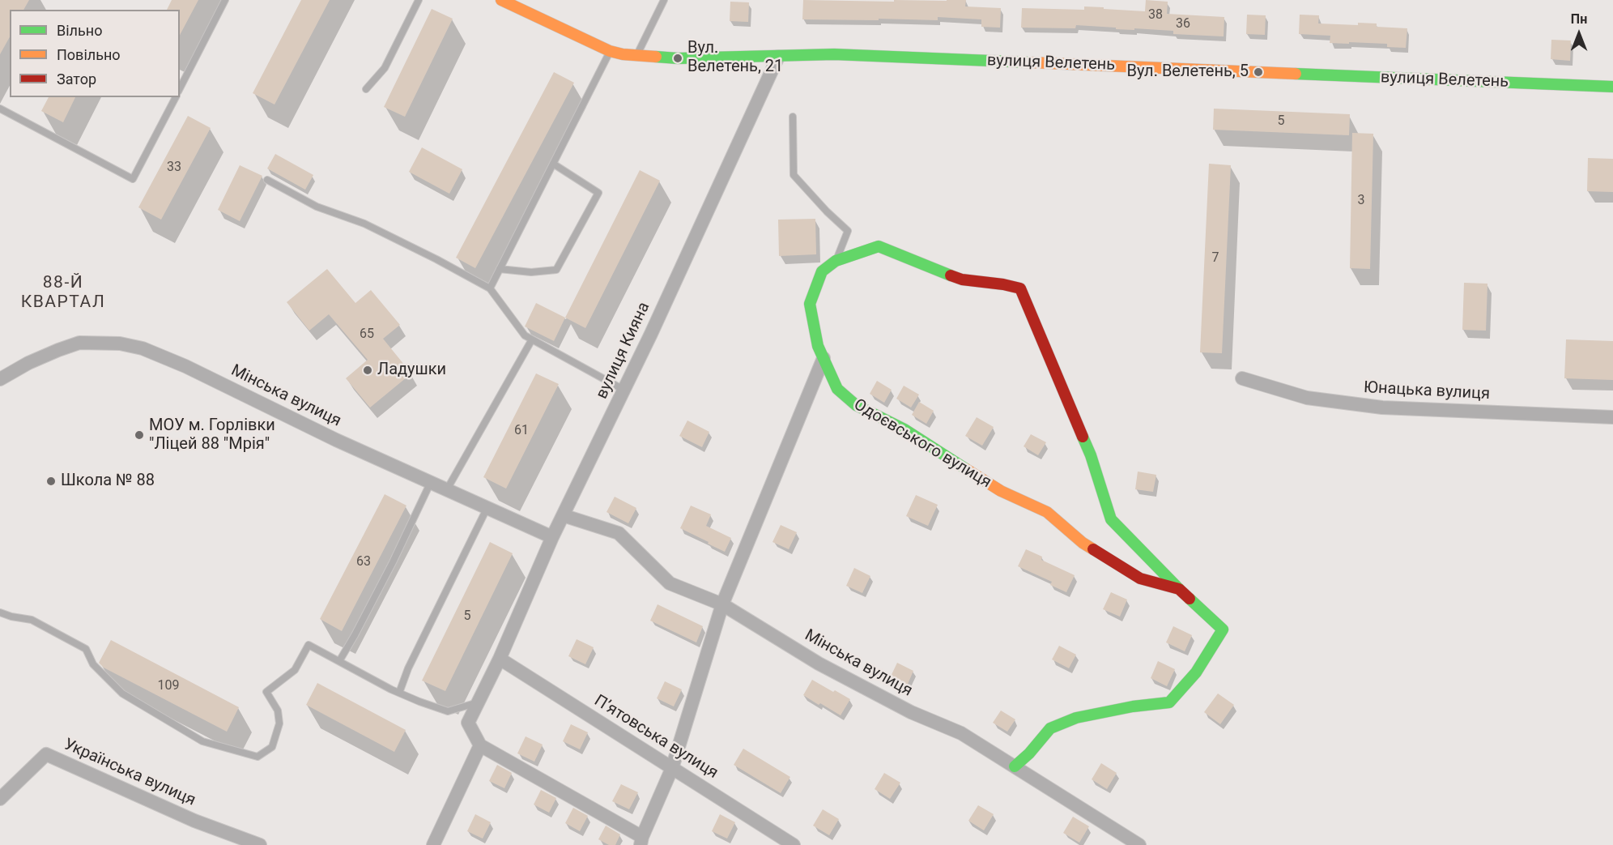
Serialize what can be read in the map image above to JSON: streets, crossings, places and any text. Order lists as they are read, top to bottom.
{
  "streets": {
    "street": [
      "вулиця Велетень",
      "вулиця Кияна",
      "Юнацька вулиця",
      "Мінська вулиця",
      "Одоєвського вулиця",
      "П’ятовська вулиця",
      "Українська вулиця"
    ]
  },
  "crossings": [
    ["вулиця Велетень", "вулиця Кияна"],
    ["вулиця Кияна", "Мінська вулиця"],
    ["вулиця Кияна", "П’ятовська вулиця"],
    ["Мінська вулиця", "Одоєвського вулиця"]
  ],
  "districts": ["88-Й КВАРТАЛ"],
  "places": [
    "Вул. Велетень, 21",
    "Вул. Велетень, 5",
    "Ладушки",
    "МОУ м. Горлівки \"Ліцей 88 \"Мрія\"",
    "Школа № 88"
  ],
  "house_numbers": [
    "38",
    "36",
    "5",
    "33",
    "3",
    "7",
    "65",
    "61",
    "63",
    "5",
    "109"
  ],
  "legend": ["Вільно", "Повільно", "Затор"],
  "north": "top"
}
